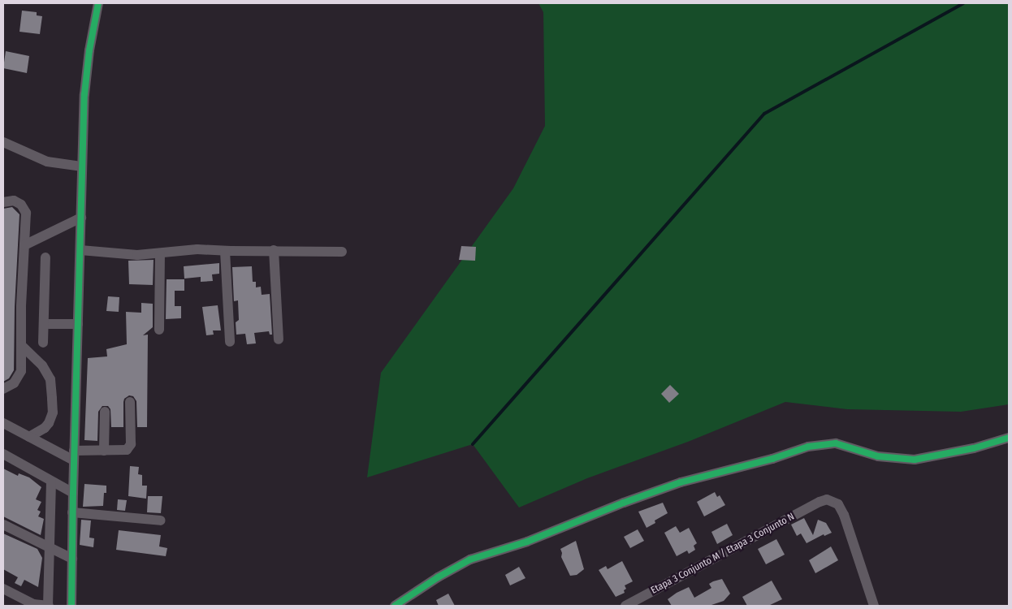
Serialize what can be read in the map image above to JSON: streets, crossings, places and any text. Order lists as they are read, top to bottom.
{
  "streets": {
    "street": ["Etapa 3 Conjunto M / Etapa 3 Conjunto N"]
  }
}
